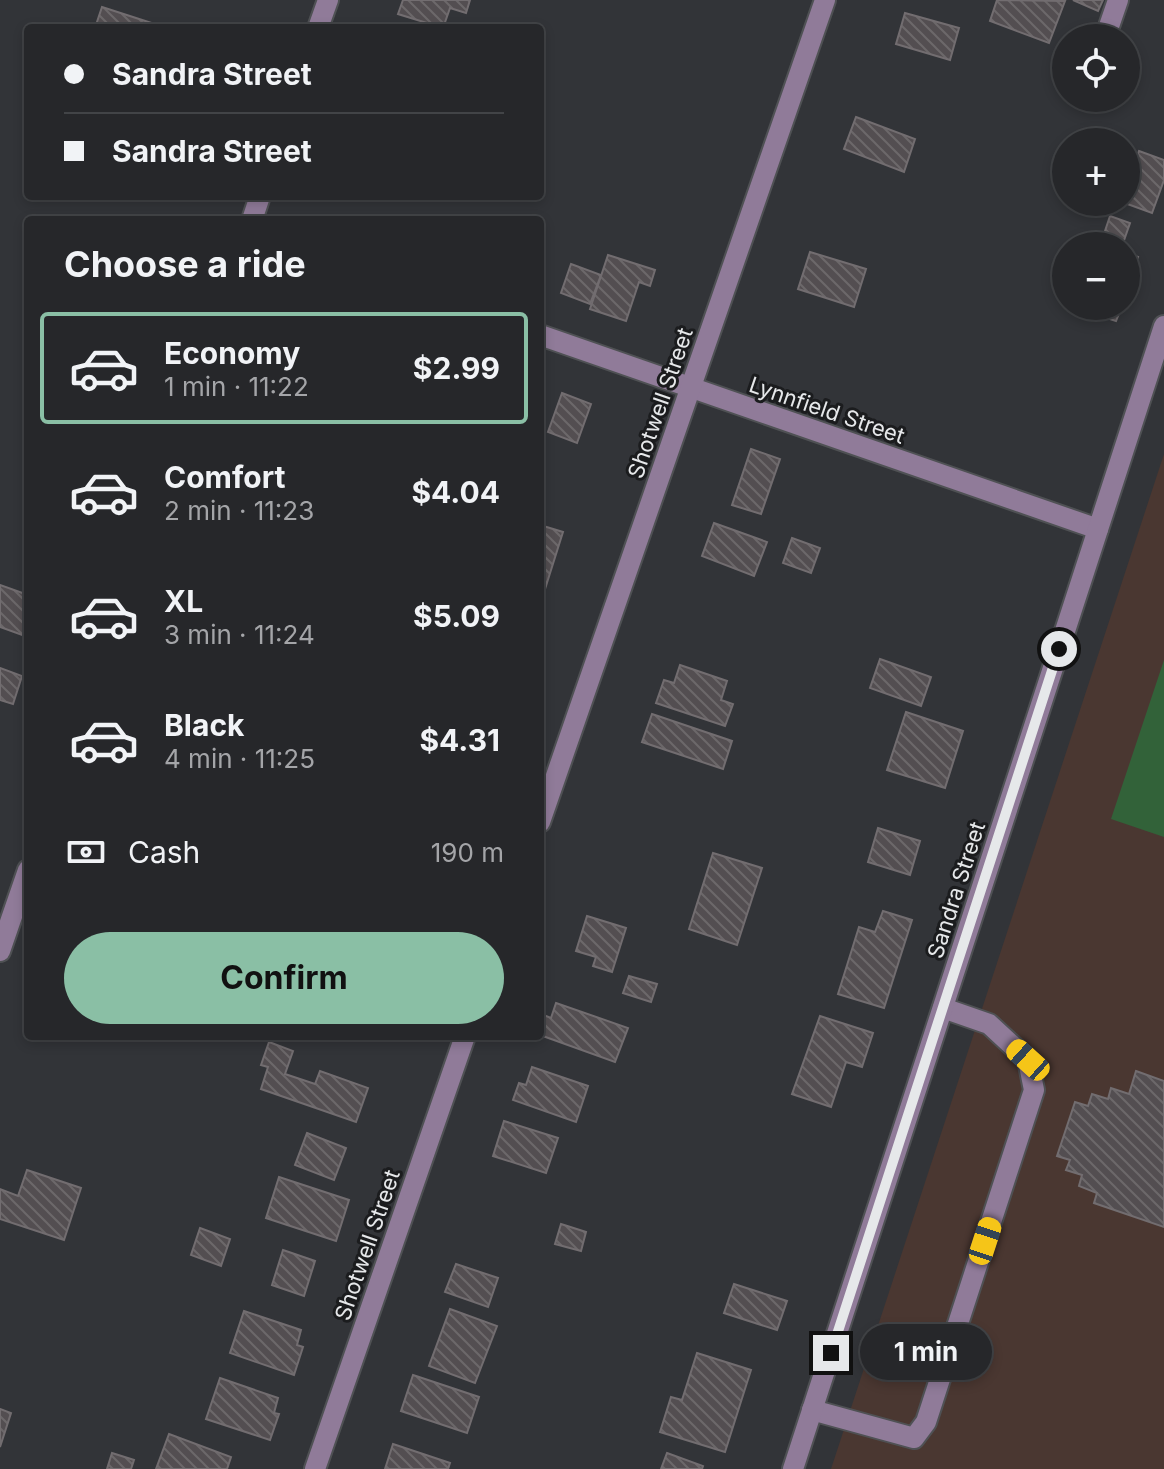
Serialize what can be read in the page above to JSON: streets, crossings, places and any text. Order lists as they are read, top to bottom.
{
  "streets": {
    "street": ["Shotwell Street", "Lynnfield Street", "Sandra Street"]
  },
  "crossings": [
    ["Shotwell Street", "Lynnfield Street"],
    ["Lynnfield Street", "Sandra Street"]
  ],
  "page": {
    "map_buttons": ["+", "−"],
    "banner": ["Sandra Street", "Sandra Street"],
    "heading": "Choose a ride",
    "list": [
      {
        "name": "Economy",
        "note": "1 min · 11:22",
        "value": "$2.99"
      },
      {
        "name": "Comfort",
        "note": "2 min · 11:23",
        "value": "$4.04"
      },
      {
        "name": "XL",
        "note": "3 min · 11:24",
        "value": "$5.09"
      },
      {
        "name": "Black",
        "note": "4 min · 11:25",
        "value": "$4.31"
      }
    ],
    "pay": ["Cash", "190 m"],
    "buttons": "Confirm",
    "bubble": "1 min"
  }
}
